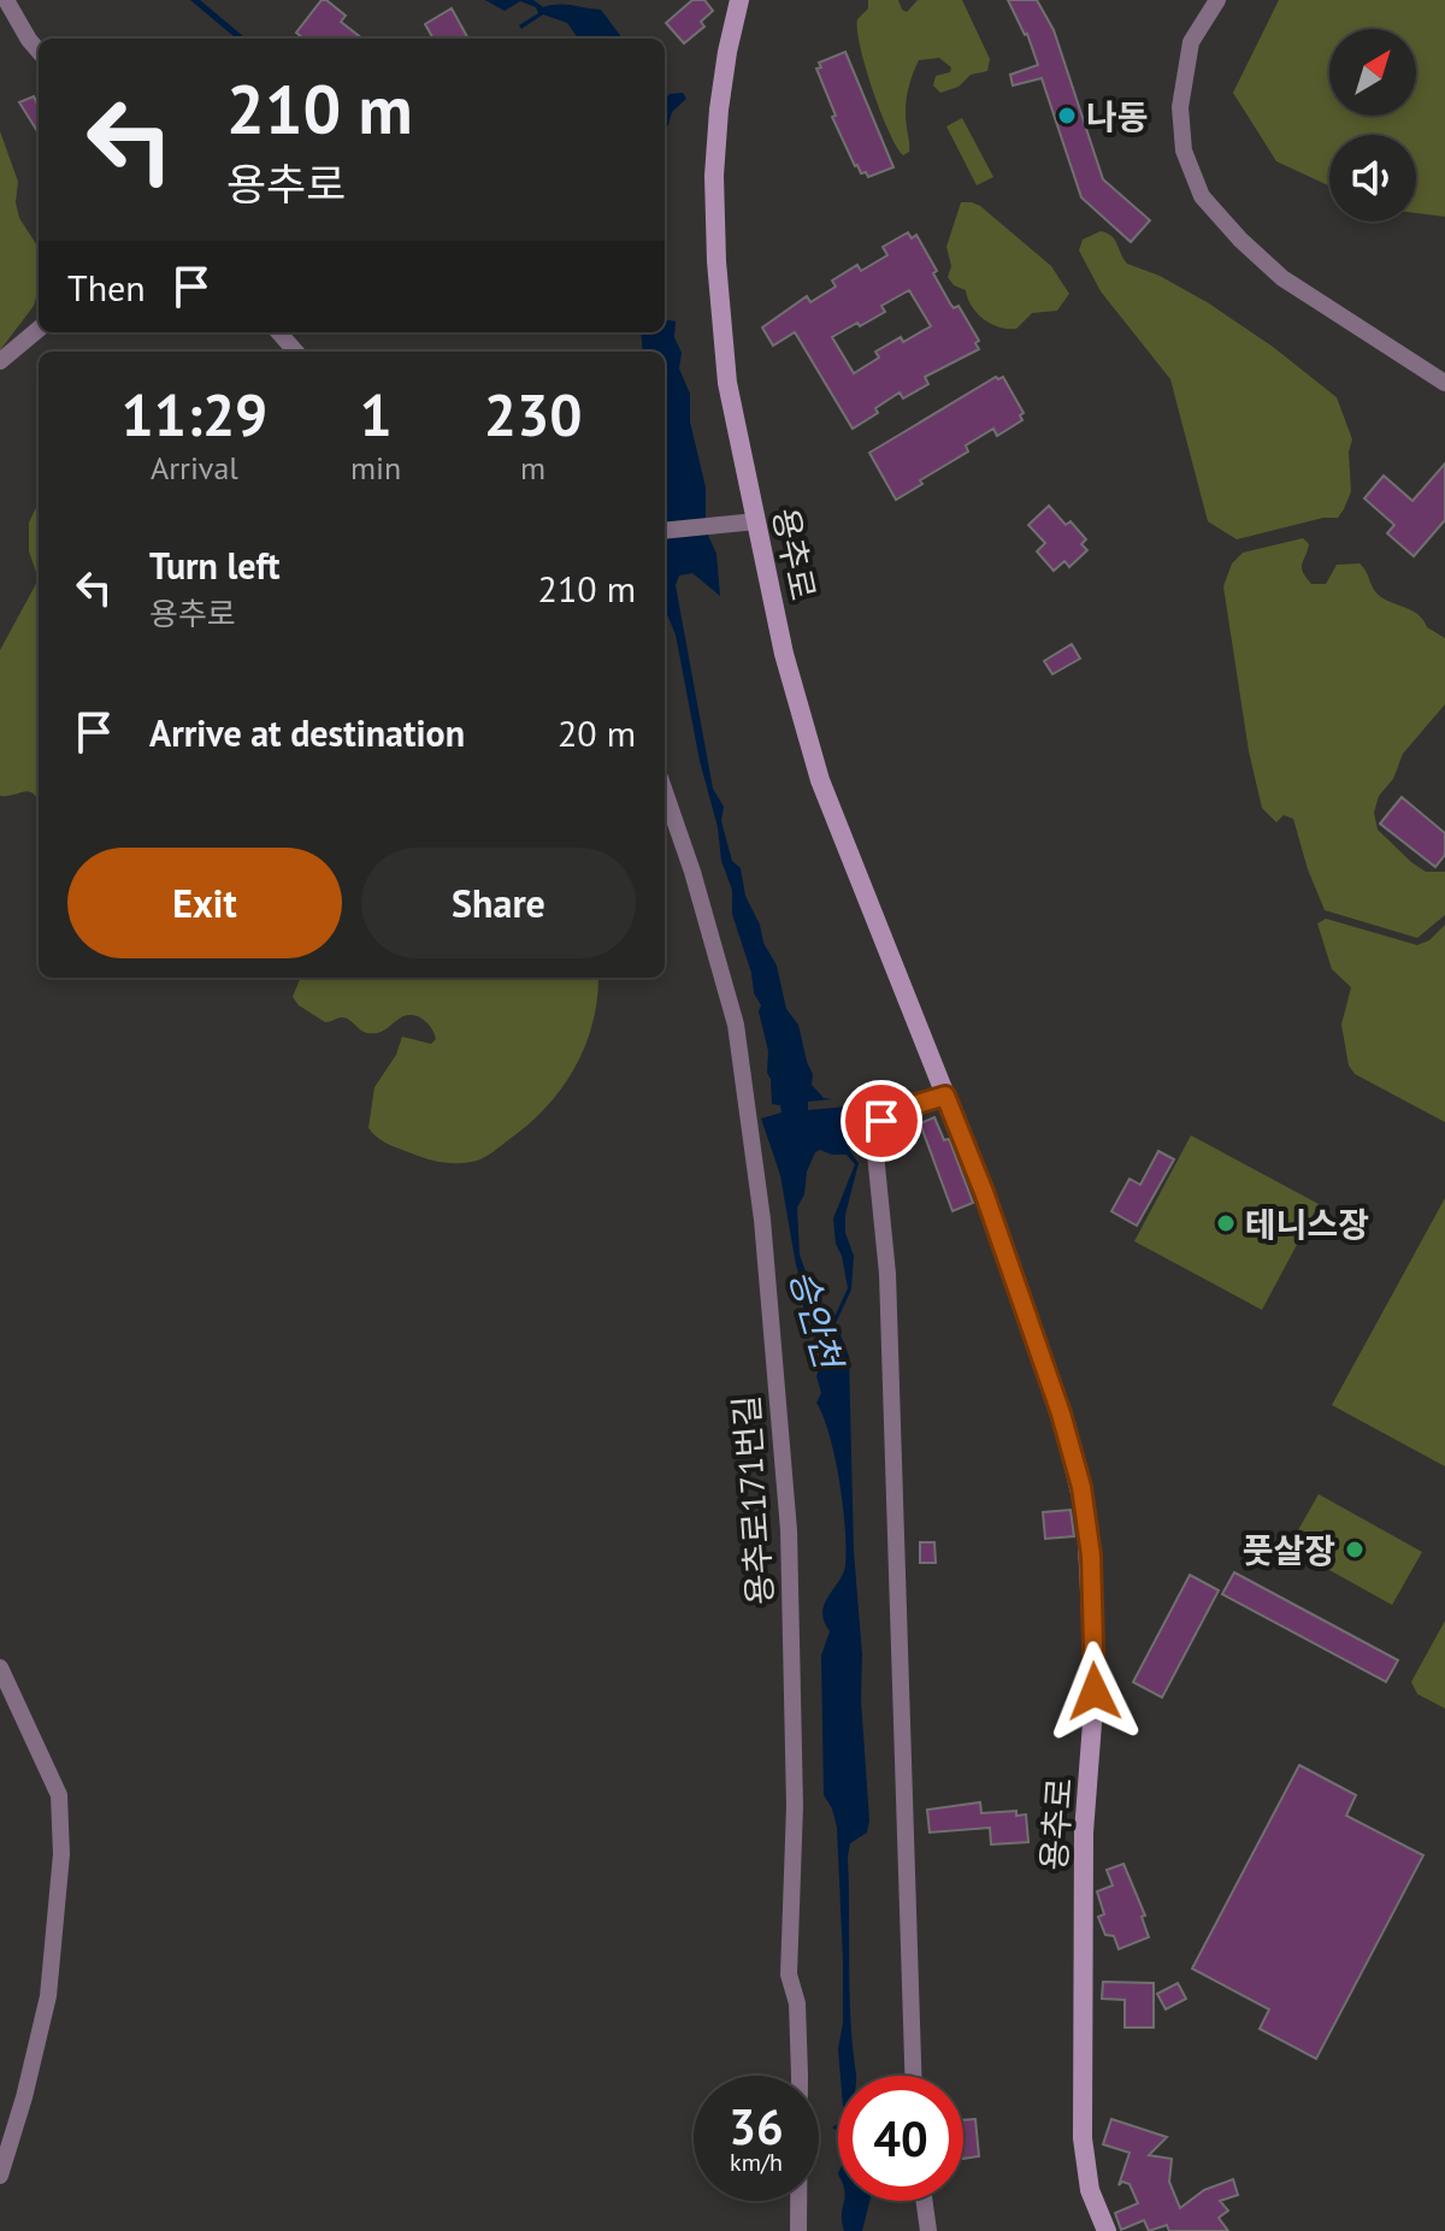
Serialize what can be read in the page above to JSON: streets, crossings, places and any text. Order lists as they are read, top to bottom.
{
  "streets": {
    "street": ["용추로", "용추로171번길"]
  },
  "water": ["승안천"],
  "places": ["나동", "테니스장", "풋살장"],
  "north": "top right",
  "page": {
    "turn": ["210 m", "용추로"],
    "then": "Then",
    "eta": [
      "11:29",
      "Arrival",
      "1",
      "min",
      "230",
      "m"
    ],
    "list": [
      {
        "name": "Turn left",
        "note": "용추로",
        "value": "210 m"
      },
      {
        "name": "Arrive at destination",
        "value": "20 m"
      }
    ],
    "buttons": ["Exit", "Share"],
    "speed": "36 km/h",
    "limit": "40"
  }
}
